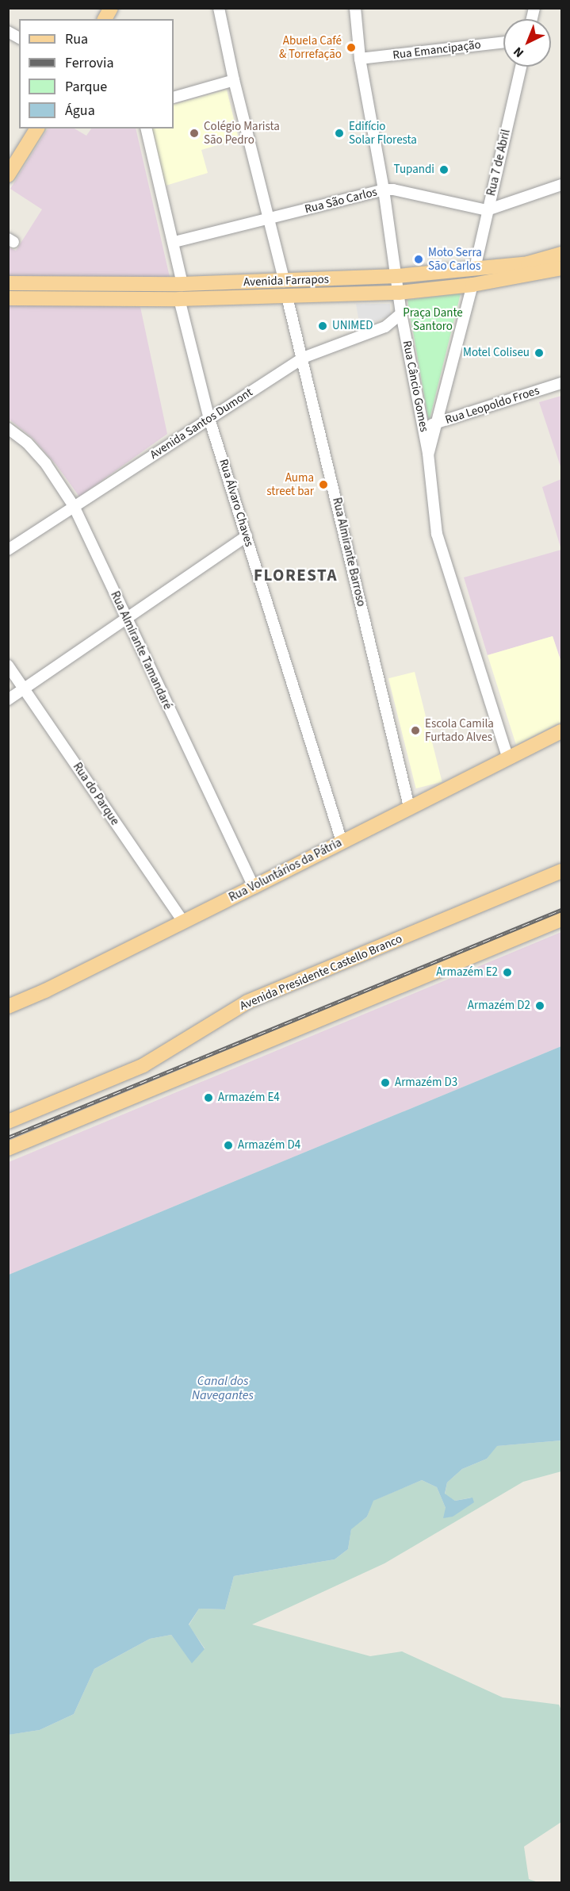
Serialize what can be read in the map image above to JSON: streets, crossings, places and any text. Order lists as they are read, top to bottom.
{
  "streets": {
    "main road": ["Avenida Farrapos", "Rua Voluntários da Pátria", "Avenida Presidente Castello Branco"],
    "street": [
      "Rua Emancipação",
      "Rua 7 de Abril",
      "Rua São Carlos",
      "Rua Câncio Gomes",
      "Rua Leopoldo Froes",
      "Avenida Santos Dumont",
      "Rua Álvaro Chaves",
      "Rua Almirante Barroso",
      "Rua Almirante Tamandaré",
      "Rua do Parque"
    ]
  },
  "crossings": [
    ["Rua Emancipação", "Rua Câncio Gomes"],
    ["Rua 7 de Abril", "Rua São Carlos"],
    ["Rua 7 de Abril", "Avenida Farrapos"],
    ["Rua São Carlos", "Rua Câncio Gomes"],
    ["Avenida Farrapos", "Rua Câncio Gomes"],
    ["Avenida Farrapos", "Rua Álvaro Chaves"],
    ["Avenida Farrapos", "Rua Almirante Barroso"],
    ["Rua Câncio Gomes", "Rua Leopoldo Froes"],
    ["Rua Câncio Gomes", "Avenida Santos Dumont"],
    ["Rua Câncio Gomes", "Rua Voluntários da Pátria"],
    ["Avenida Santos Dumont", "Rua Álvaro Chaves"],
    ["Avenida Santos Dumont", "Rua Almirante Barroso"],
    ["Avenida Santos Dumont", "Rua Almirante Tamandaré"],
    ["Rua Álvaro Chaves", "Rua Voluntários da Pátria"],
    ["Rua Almirante Barroso", "Rua Voluntários da Pátria"],
    ["Rua Almirante Tamandaré", "Rua Voluntários da Pátria"],
    ["Rua do Parque", "Rua Voluntários da Pátria"]
  ],
  "districts": ["FLORESTA"],
  "water": ["Canal dos Navegantes"],
  "parks": ["Praça Dante Santoro"],
  "places": [
    "Abuela Café & Torrefação",
    "Colégio Marista São Pedro",
    "Edifício Solar Floresta",
    "Tupandi",
    "Moto Serra São Carlos",
    "UNIMED",
    "Motel Coliseu",
    "Auma street bar",
    "Escola Camila Furtado Alves",
    "Armazém E2",
    "Armazém D2",
    "Armazém D3",
    "Armazém E4",
    "Armazém D4"
  ],
  "legend": [
    "Rua",
    "Ferrovia",
    "Parque",
    "Água"
  ],
  "north": "bottom left"
}
